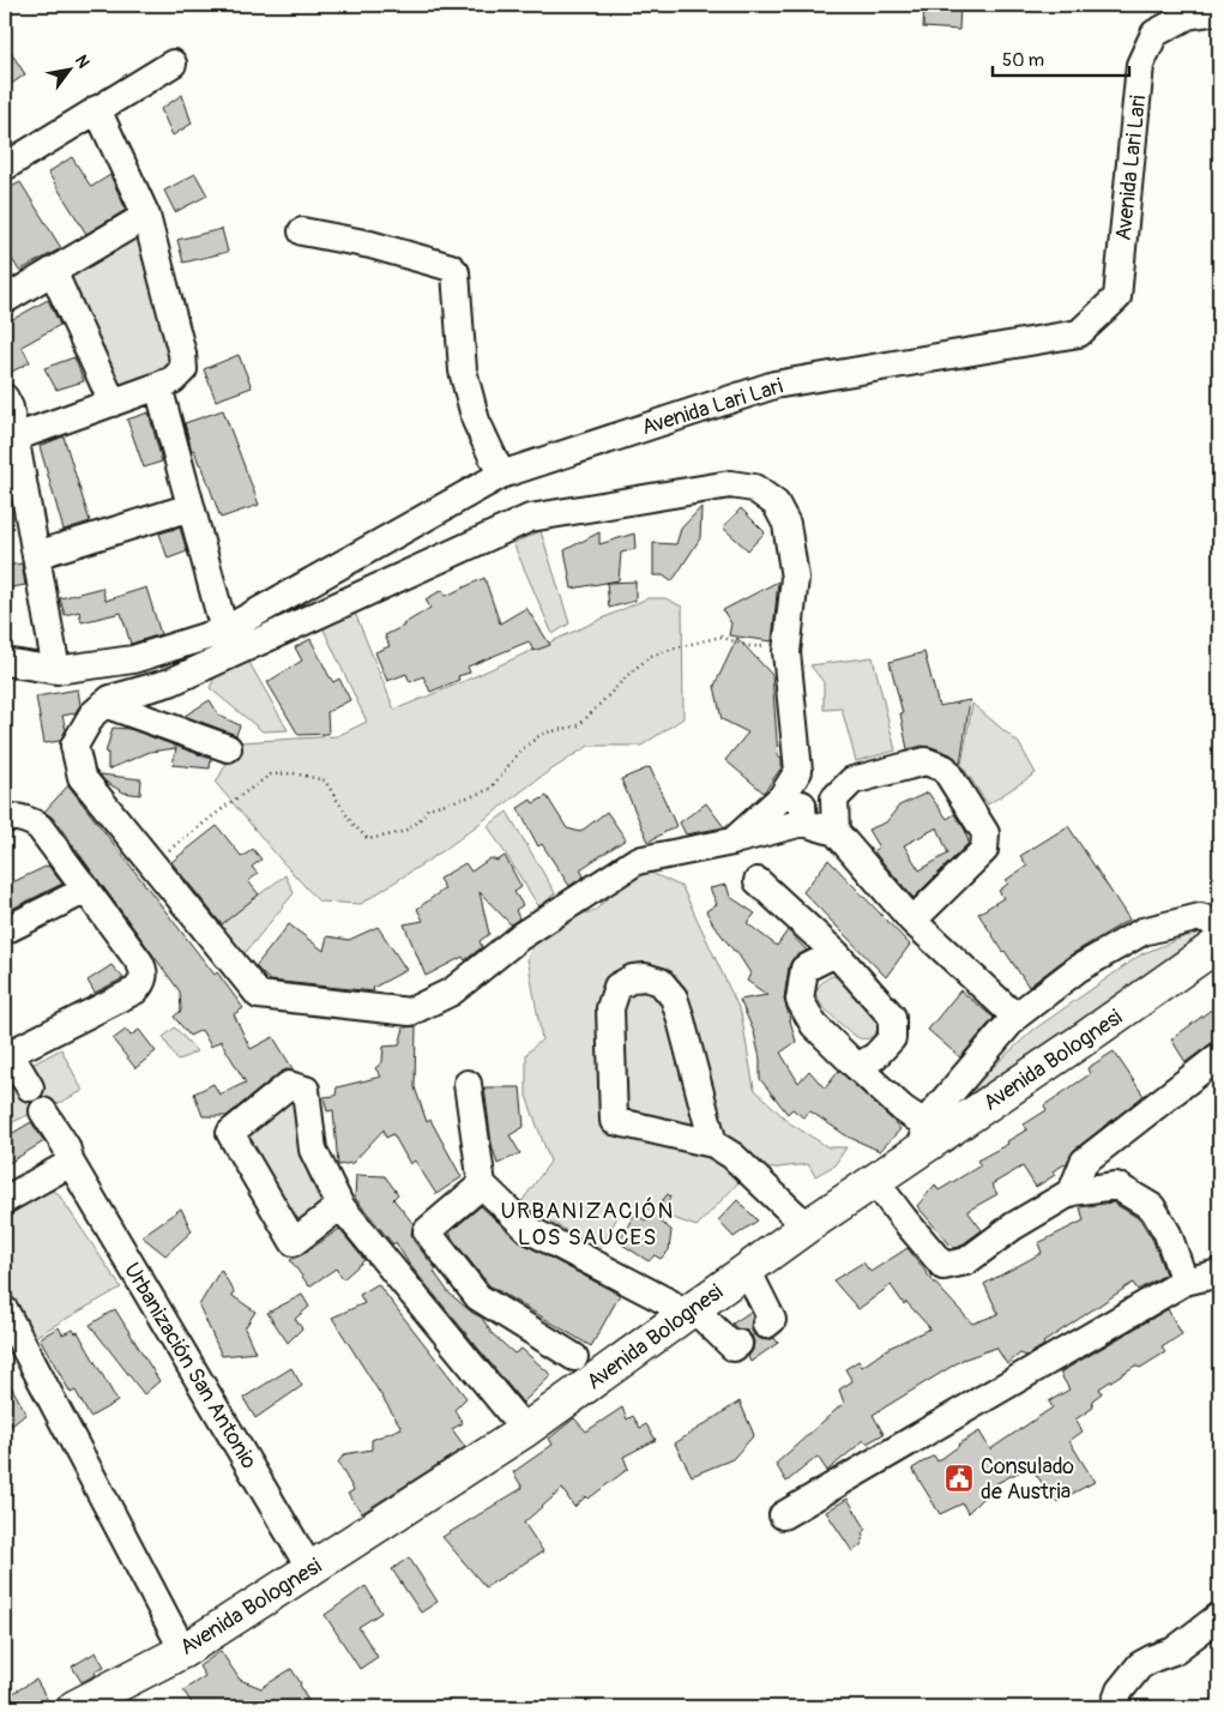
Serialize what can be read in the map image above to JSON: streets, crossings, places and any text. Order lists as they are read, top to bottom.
{
  "streets": {
    "main road": ["Avenida Bolognesi"],
    "street": ["Avenida Lari Lari", "Urbanización San Antonio"]
  },
  "crossings": [
    ["Avenida Bolognesi", "Urbanización San Antonio"]
  ],
  "districts": ["URBANIZACIÓN LOS SAUCES"],
  "places": {
    "public building": ["Consulado de Austria"]
  },
  "scale_bar": "50 m",
  "north": "top right"
}
